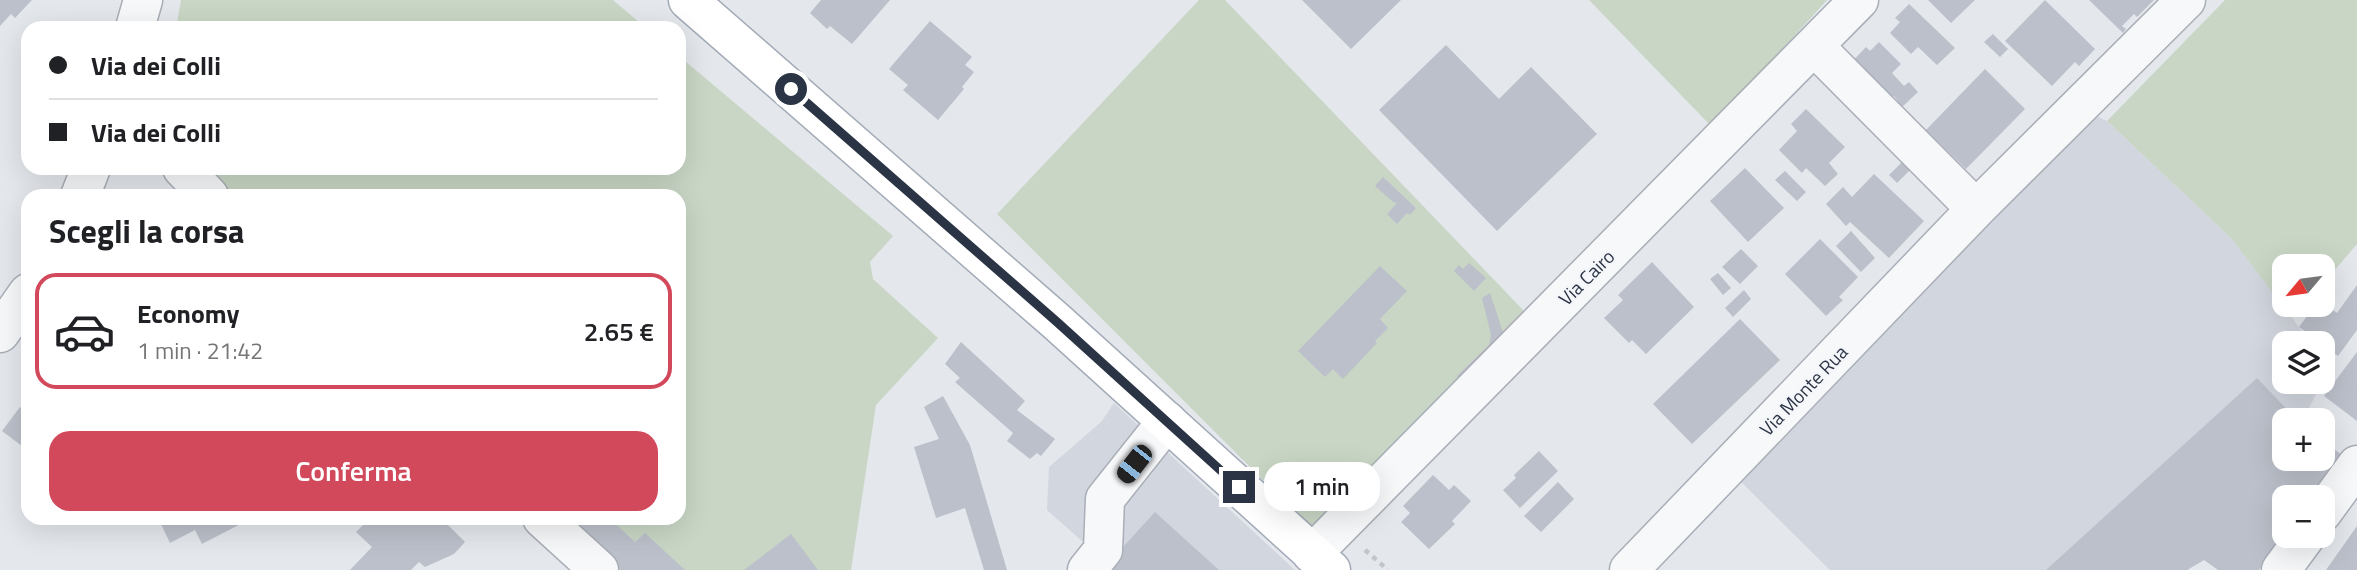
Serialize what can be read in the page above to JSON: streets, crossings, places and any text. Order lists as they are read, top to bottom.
{
  "streets": {
    "street": ["Via Cairo", "Via Monte Rua"]
  },
  "north": "bottom left",
  "page": {
    "banner": ["Via dei Colli", "Via dei Colli"],
    "heading": "Scegli la corsa",
    "map_buttons": ["+", "−"],
    "list": [
      {
        "name": "Economy",
        "note": "1 min · 21:42",
        "value": "2.65 €"
      }
    ],
    "buttons": "Conferma",
    "bubble": "1 min"
  }
}
